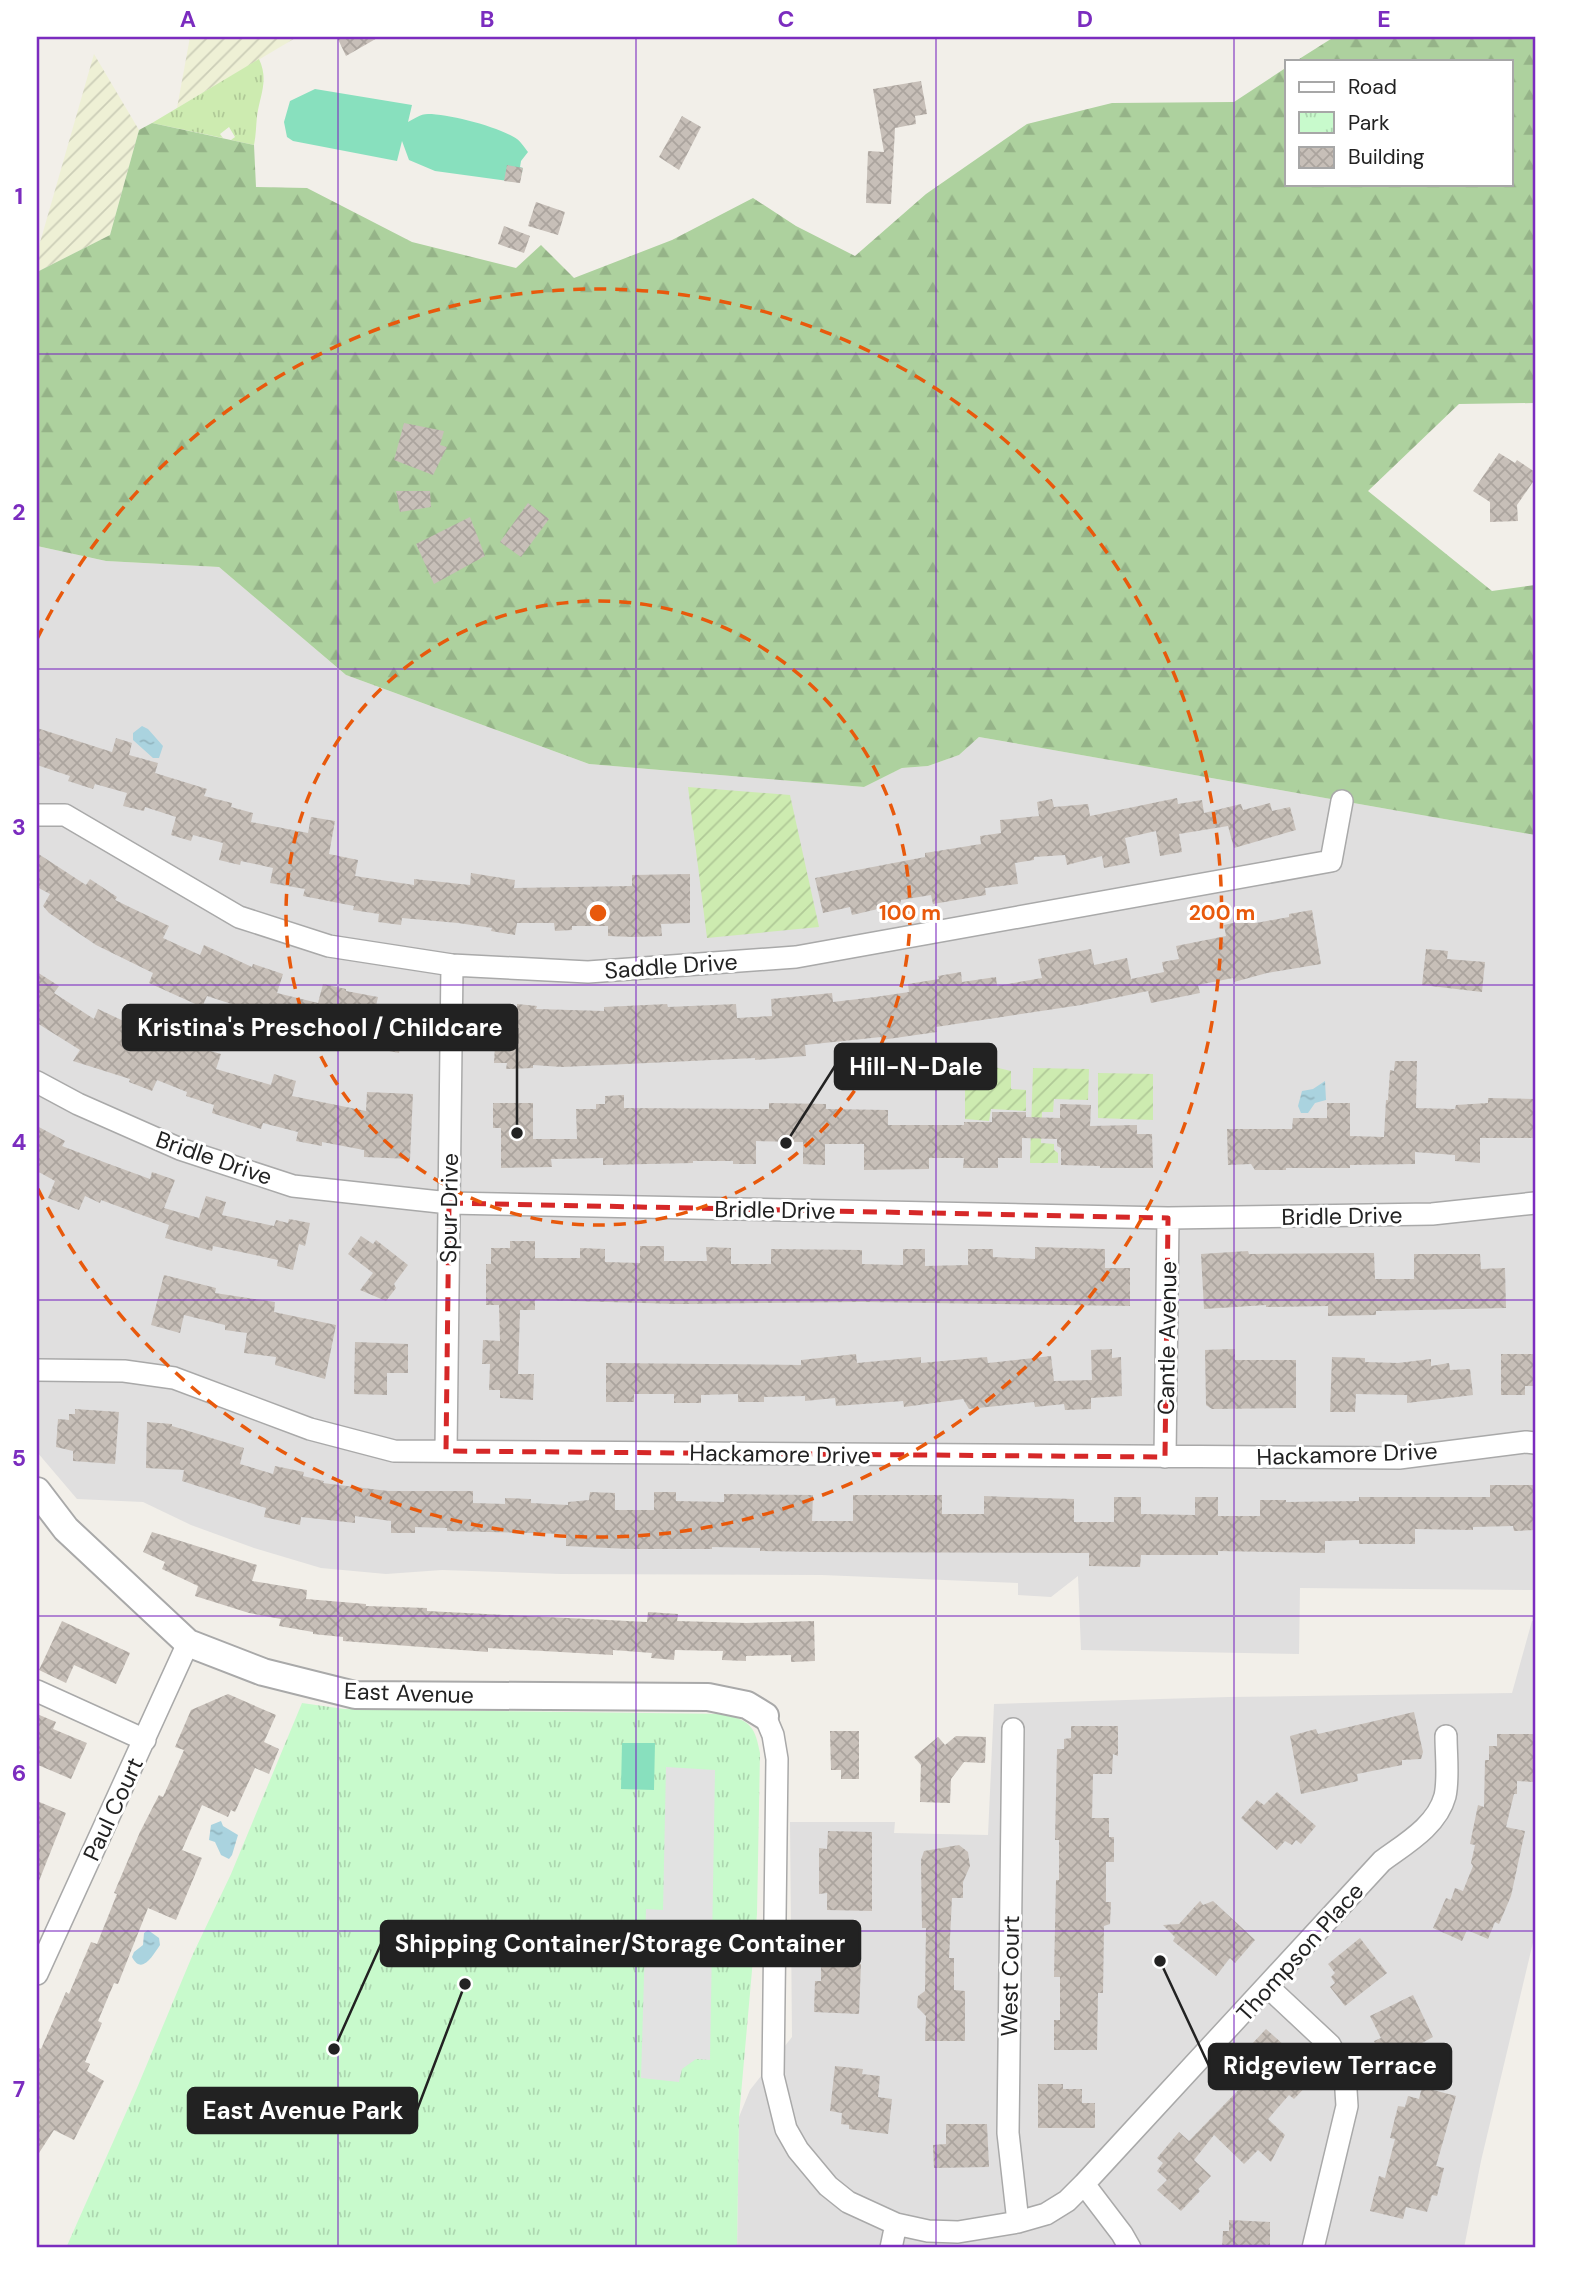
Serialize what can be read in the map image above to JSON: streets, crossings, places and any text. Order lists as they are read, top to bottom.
{
  "streets": {
    "street": [
      "Saddle Drive",
      "Bridle Drive",
      "Spur Drive",
      "Cantle Avenue",
      "Hackamore Drive",
      "East Avenue",
      "Paul Court",
      "Thompson Place",
      "West Court"
    ]
  },
  "crossings": [
    ["Saddle Drive", "Spur Drive"],
    ["Bridle Drive", "Spur Drive"],
    ["Bridle Drive", "Cantle Avenue"],
    ["Spur Drive", "Hackamore Drive"],
    ["Cantle Avenue", "Hackamore Drive"],
    ["East Avenue", "Paul Court"],
    ["East Avenue", "Thompson Place"],
    ["Thompson Place", "West Court"]
  ],
  "places": [
    "Kristina's Preschool / Childcare",
    "Hill-N-Dale",
    "Ridgeview Terrace",
    "East Avenue Park",
    "Shipping Container/Storage Container"
  ],
  "legend": ["Road", "Park", "Building"],
  "grid": {
    "columns": [
      "A",
      "B",
      "C",
      "D",
      "E"
    ],
    "rows": [
      "1",
      "2",
      "3",
      "4",
      "5",
      "6",
      "7"
    ]
  },
  "rings": ["100 m", "200 m"]
}
